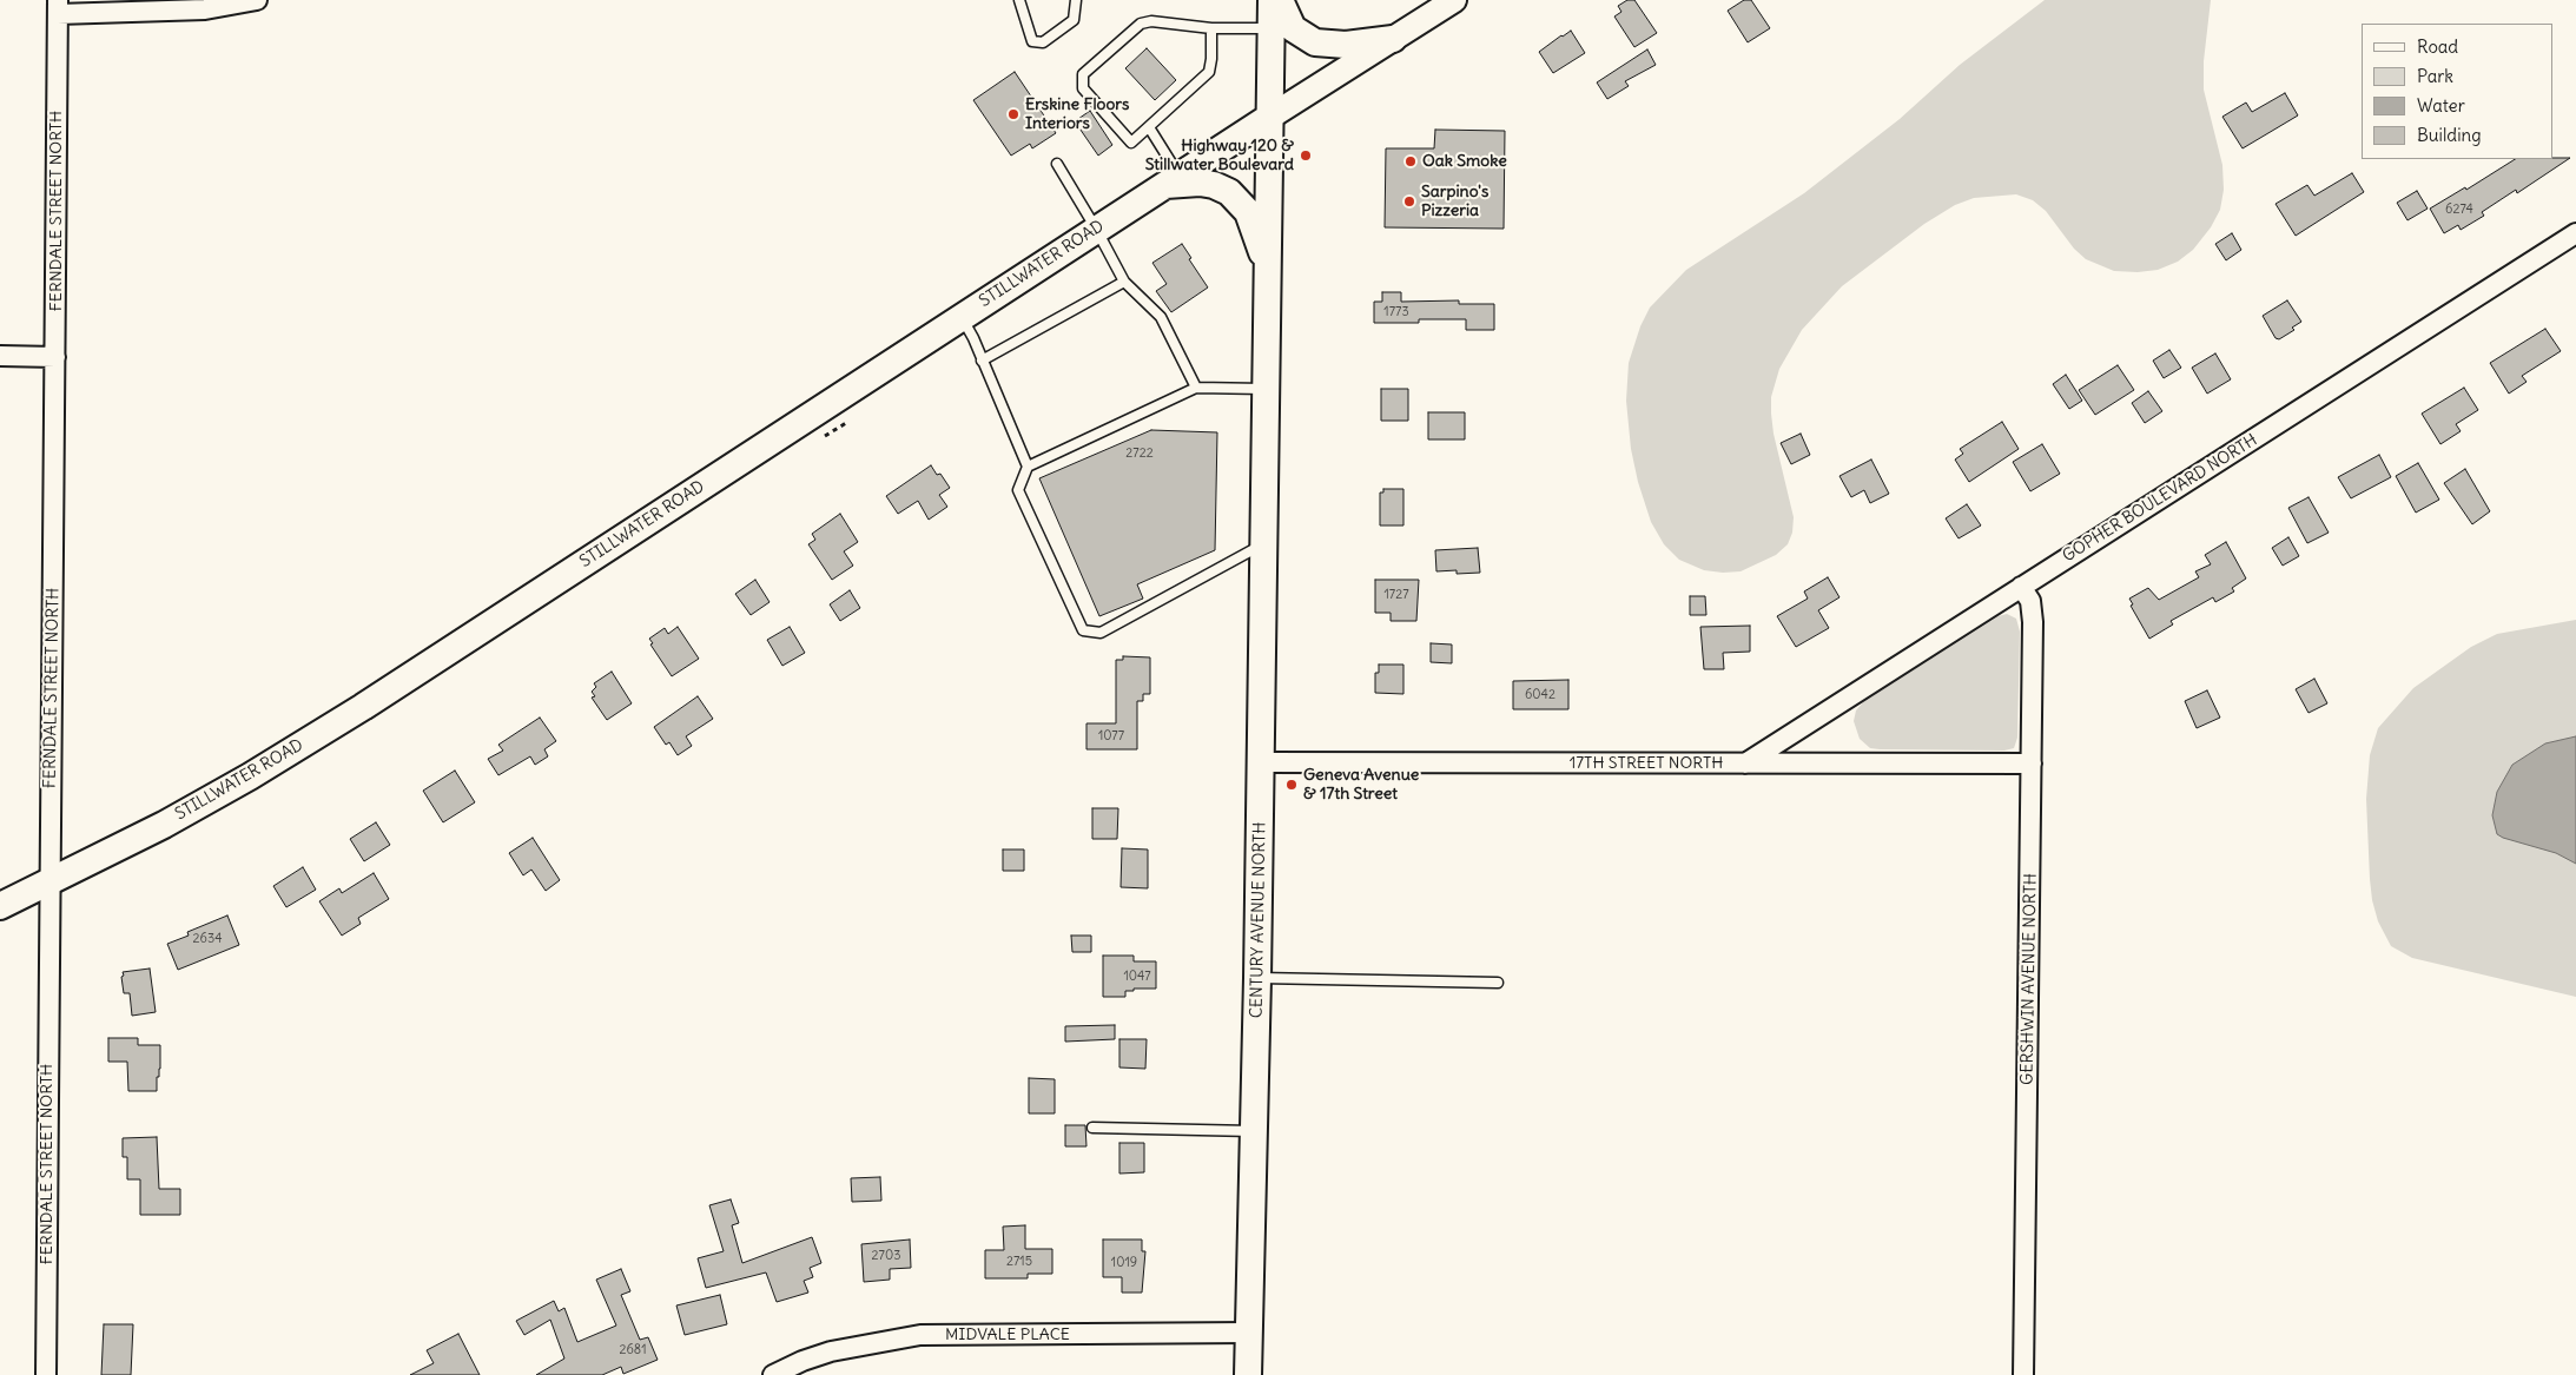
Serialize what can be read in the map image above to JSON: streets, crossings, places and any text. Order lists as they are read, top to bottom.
{
  "streets": {
    "main road": ["STILLWATER ROAD", "CENTURY AVENUE NORTH"],
    "street": [
      "FERNDALE STREET NORTH",
      "GOPHER BOULEVARD NORTH",
      "17TH STREET NORTH",
      "GERSHWIN AVENUE NORTH",
      "MIDVALE PLACE"
    ]
  },
  "crossings": [
    ["FERNDALE STREET NORTH", "STILLWATER ROAD"],
    ["STILLWATER ROAD", "CENTURY AVENUE NORTH"],
    ["GOPHER BOULEVARD NORTH", "17TH STREET NORTH"],
    ["GOPHER BOULEVARD NORTH", "GERSHWIN AVENUE NORTH"],
    ["17TH STREET NORTH", "CENTURY AVENUE NORTH"],
    ["17TH STREET NORTH", "GERSHWIN AVENUE NORTH"],
    ["CENTURY AVENUE NORTH", "MIDVALE PLACE"]
  ],
  "places": [
    "Erskine Floors Interiors",
    "Highway 120 & Stillwater Boulevard",
    "Oak Smoke",
    "Sarpino's Pizzeria",
    "Geneva Avenue & 17th Street"
  ],
  "house_numbers": [
    "6274",
    "1773",
    "2722",
    "1727",
    "6042",
    "1077",
    "2634",
    "1047",
    "2703",
    "2715",
    "1019",
    "2681"
  ],
  "legend": [
    "Road",
    "Park",
    "Water",
    "Building"
  ]
}
